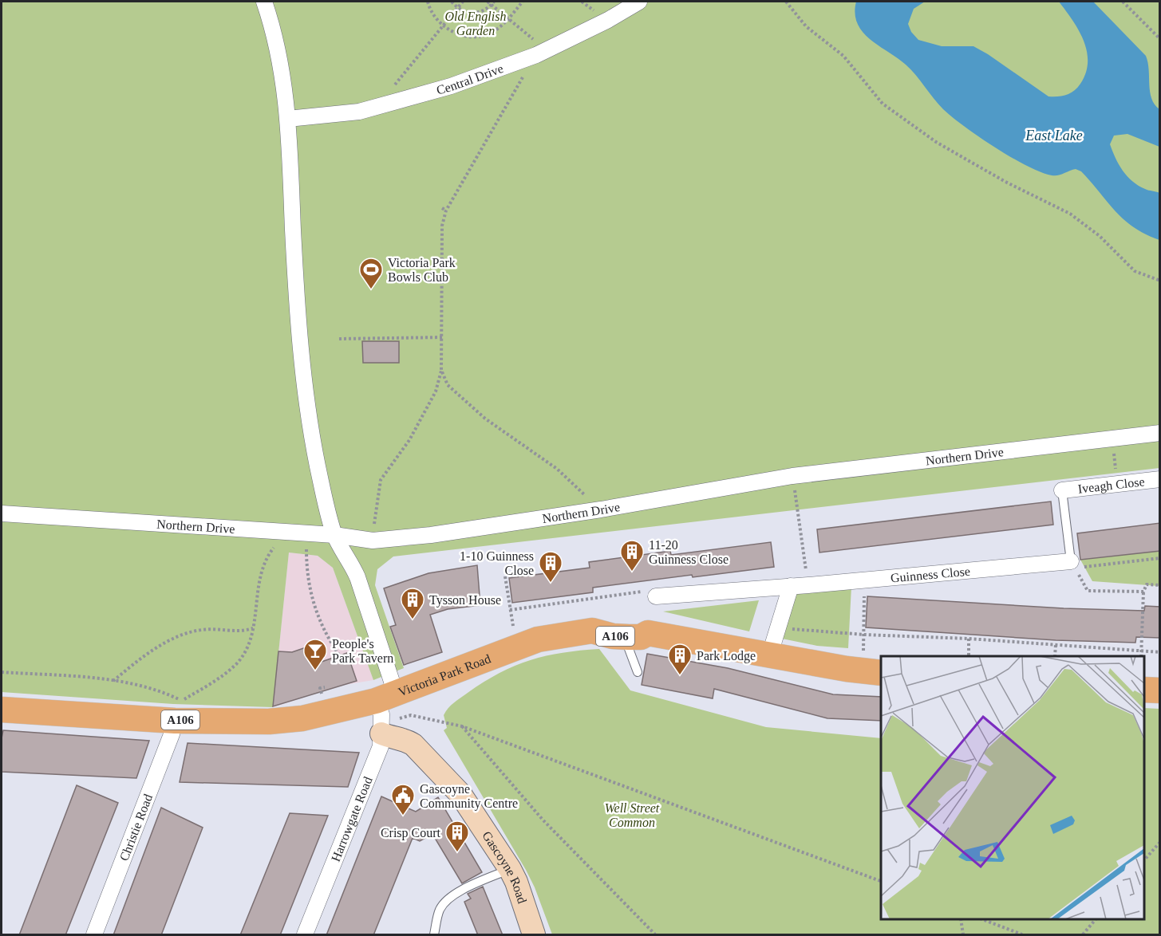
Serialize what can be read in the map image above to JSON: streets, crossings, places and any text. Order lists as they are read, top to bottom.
{
  "streets": {
    "main road": ["A106", "Victoria Park Road"],
    "street": [
      "Central Drive",
      "Northern Drive",
      "Iveagh Close",
      "Guinness Close",
      "Harrowgate Road",
      "Christie Road",
      "Gascoyne Road"
    ]
  },
  "crossings": [
    ["Central Drive", "Harrowgate Road"],
    ["Northern Drive", "Harrowgate Road"],
    ["Victoria Park Road", "Harrowgate Road"],
    ["Victoria Park Road", "Christie Road"],
    ["Harrowgate Road", "Gascoyne Road"]
  ],
  "water": ["East Lake"],
  "parks": ["Old English Garden", "Well Street Common"],
  "places": {
    "sports": ["Victoria Park Bowls Club"],
    "building": [
      "11-20 Guinness Close",
      "1-10 Guinness Close",
      "Tysson House",
      "Park Lodge",
      "Crisp Court"
    ],
    "bar": ["People's Park Tavern"],
    "public building": ["Gascoyne Community Centre"]
  }
}
